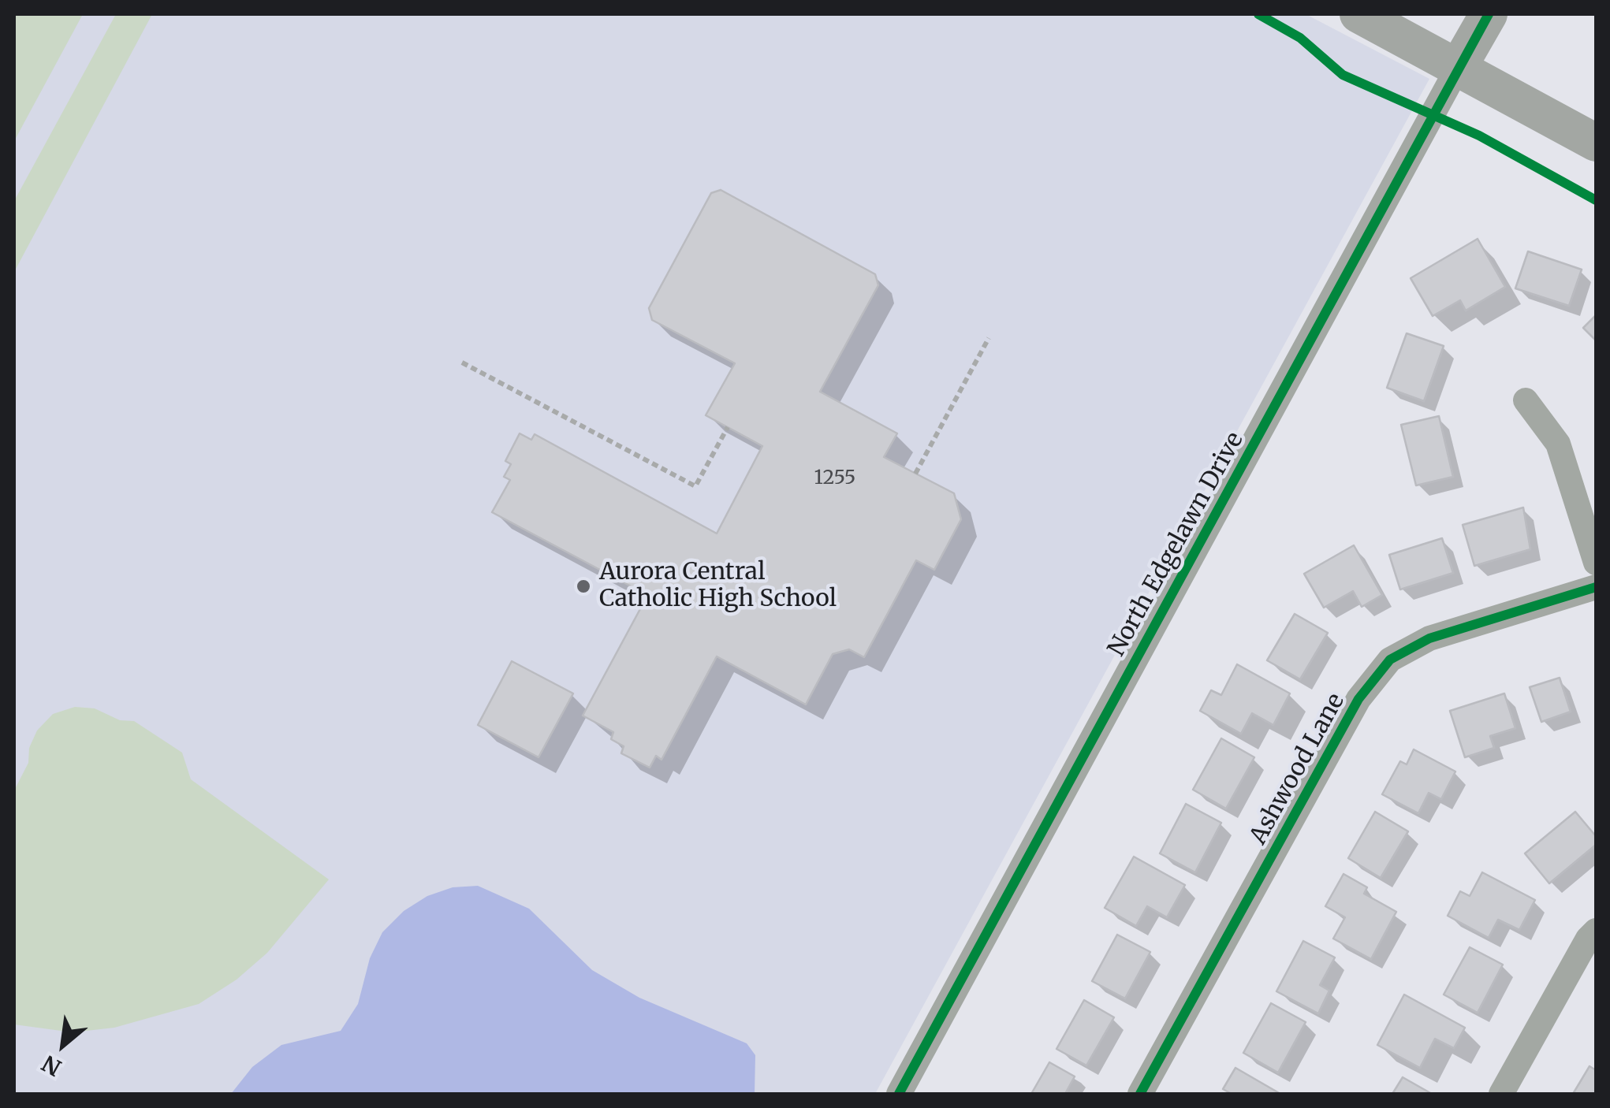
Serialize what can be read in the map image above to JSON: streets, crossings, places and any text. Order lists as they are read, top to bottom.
{
  "streets": {
    "main road": ["North Edgelawn Drive"],
    "street": ["Ashwood Lane"]
  },
  "places": ["Aurora Central Catholic High School"],
  "house_numbers": ["1255"],
  "north": "bottom left"
}
